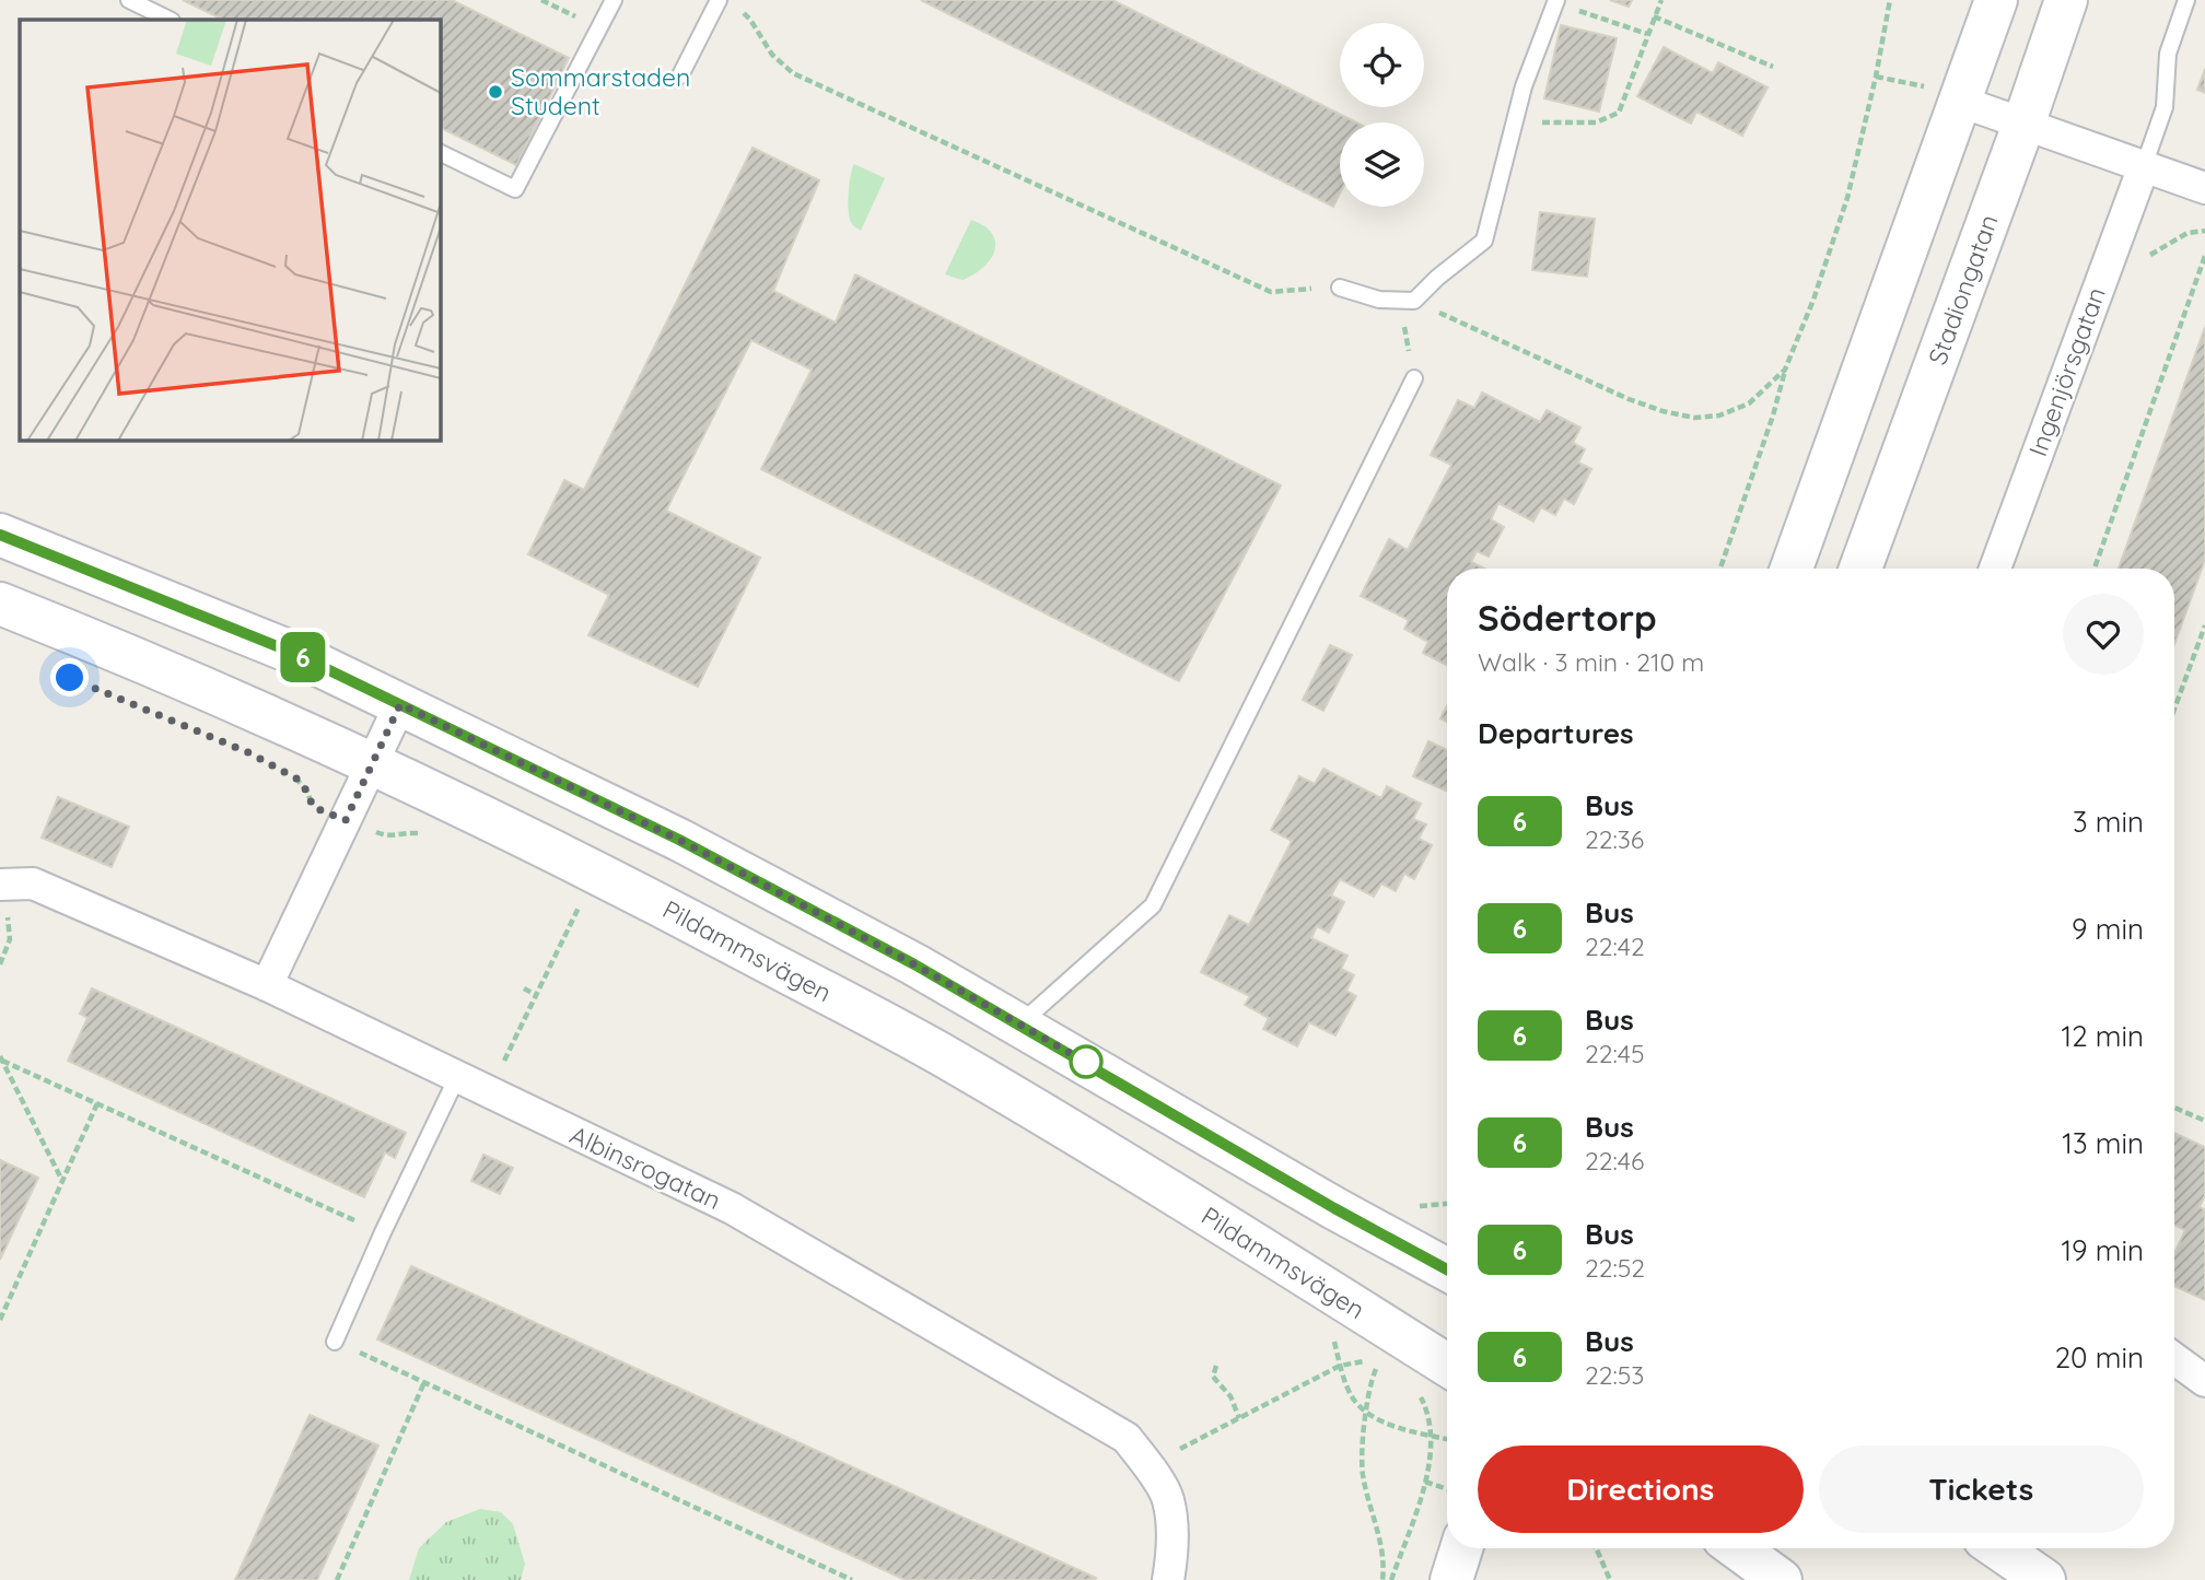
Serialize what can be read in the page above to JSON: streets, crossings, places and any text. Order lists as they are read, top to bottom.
{
  "streets": {
    "main road": ["Stadiongatan", "Pildammsvägen"],
    "street": ["Ingenjörsgatan", "Albinsrogatan"]
  },
  "places": ["Sommarstaden Student"],
  "lines": ["bus line 6"],
  "page": {
    "on_map": "6",
    "heading": [
      ["Södertorp", "Walk · 3 min · 210 m"],
      "Departures"
    ],
    "list": [
      {
        "mark": "6",
        "name": "Bus",
        "note": "22:36",
        "value": "3 min"
      },
      {
        "mark": "6",
        "name": "Bus",
        "note": "22:42",
        "value": "9 min"
      },
      {
        "mark": "6",
        "name": "Bus",
        "note": "22:45",
        "value": "12 min"
      },
      {
        "mark": "6",
        "name": "Bus",
        "note": "22:46",
        "value": "13 min"
      },
      {
        "mark": "6",
        "name": "Bus",
        "note": "22:52",
        "value": "19 min"
      },
      {
        "mark": "6",
        "name": "Bus",
        "note": "22:53",
        "value": "20 min"
      }
    ],
    "buttons": ["Directions", "Tickets"]
  }
}
